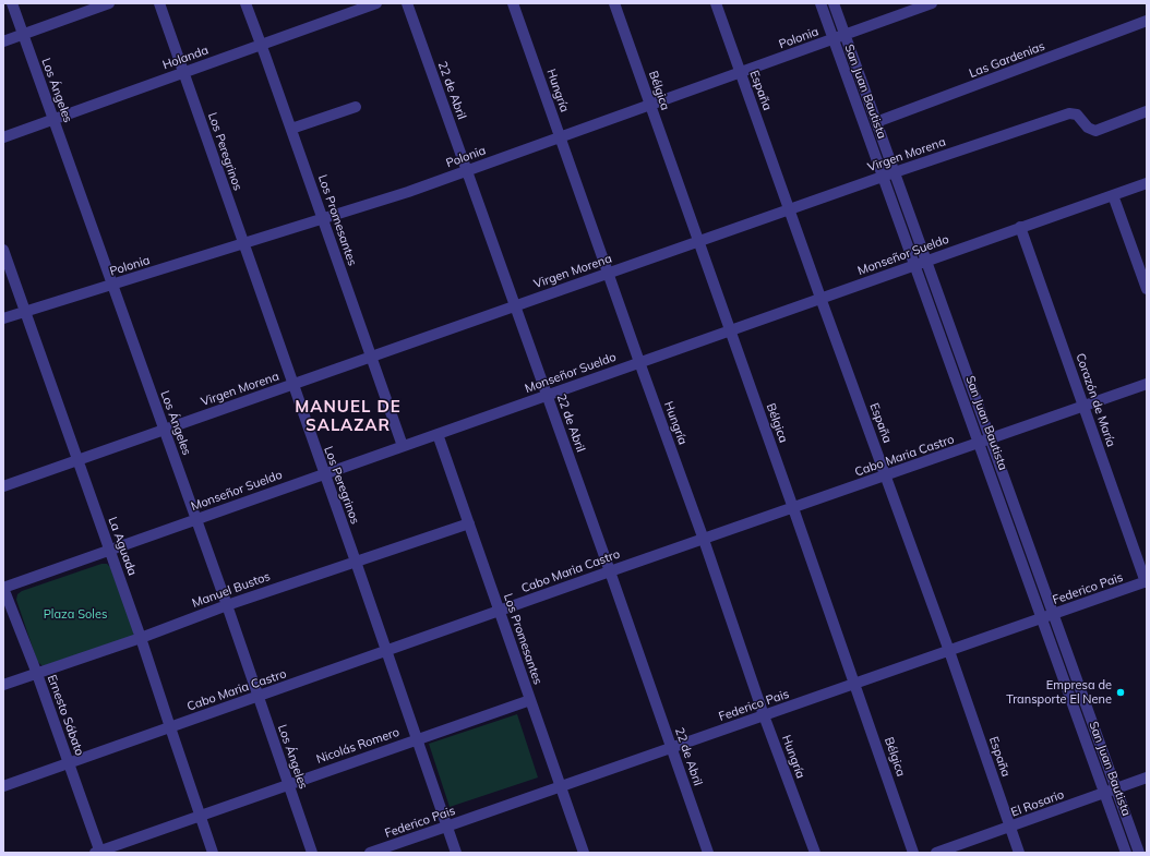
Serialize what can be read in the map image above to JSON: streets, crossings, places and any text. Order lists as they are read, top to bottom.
{
  "streets": {
    "street": [
      "Polonia",
      "Holanda",
      "Las Gardenias",
      "Los Ángeles",
      "22 de Abril",
      "Hungría",
      "Bélgica",
      "España",
      "San Juan Bautista",
      "Los Peregrinos",
      "Virgen Morena",
      "Los Promesantes",
      "Monseñor Sueldo",
      "Corazón de María",
      "Cabo Maria Castro",
      "La Aguada",
      "Federico Pais",
      "Manuel Bustos",
      "Ernesto Sábato",
      "Nicolás Romero",
      "El Rosario"
    ]
  },
  "crossings": [
    ["Polonia", "Los Ángeles"],
    ["Polonia", "22 de Abril"],
    ["Polonia", "Hungría"],
    ["Polonia", "Bélgica"],
    ["Polonia", "España"],
    ["Polonia", "San Juan Bautista"],
    ["Polonia", "Los Peregrinos"],
    ["Polonia", "Los Promesantes"],
    ["Polonia", "La Aguada"],
    ["Holanda", "Los Ángeles"],
    ["Holanda", "Los Peregrinos"],
    ["Holanda", "Los Promesantes"],
    ["Las Gardenias", "San Juan Bautista"],
    ["Los Ángeles", "Virgen Morena"],
    ["Los Ángeles", "Monseñor Sueldo"],
    ["Los Ángeles", "Cabo Maria Castro"],
    ["Los Ángeles", "Manuel Bustos"],
    ["Los Ángeles", "Nicolás Romero"],
    ["22 de Abril", "Virgen Morena"],
    ["22 de Abril", "Monseñor Sueldo"],
    ["22 de Abril", "Cabo Maria Castro"],
    ["22 de Abril", "Federico Pais"],
    ["Hungría", "Virgen Morena"],
    ["Hungría", "Monseñor Sueldo"],
    ["Hungría", "Cabo Maria Castro"],
    ["Hungría", "Federico Pais"],
    ["Bélgica", "Virgen Morena"],
    ["Bélgica", "Monseñor Sueldo"],
    ["Bélgica", "Cabo Maria Castro"],
    ["Bélgica", "Federico Pais"],
    ["España", "Virgen Morena"],
    ["España", "Monseñor Sueldo"],
    ["España", "Cabo Maria Castro"],
    ["España", "Federico Pais"],
    ["España", "El Rosario"],
    ["San Juan Bautista", "Virgen Morena"],
    ["San Juan Bautista", "Monseñor Sueldo"],
    ["San Juan Bautista", "Cabo Maria Castro"],
    ["San Juan Bautista", "Federico Pais"],
    ["San Juan Bautista", "El Rosario"],
    ["Los Peregrinos", "Virgen Morena"],
    ["Los Peregrinos", "Monseñor Sueldo"],
    ["Los Peregrinos", "Cabo Maria Castro"],
    ["Los Peregrinos", "Federico Pais"],
    ["Los Peregrinos", "Manuel Bustos"],
    ["Los Peregrinos", "Nicolás Romero"],
    ["Virgen Morena", "Los Promesantes"],
    ["Virgen Morena", "La Aguada"],
    ["Los Promesantes", "Monseñor Sueldo"],
    ["Los Promesantes", "Cabo Maria Castro"],
    ["Los Promesantes", "Federico Pais"],
    ["Los Promesantes", "Manuel Bustos"],
    ["Los Promesantes", "Nicolás Romero"],
    ["Monseñor Sueldo", "Corazón de María"],
    ["Monseñor Sueldo", "La Aguada"],
    ["Monseñor Sueldo", "Ernesto Sábato"],
    ["Corazón de María", "Cabo Maria Castro"],
    ["Corazón de María", "Federico Pais"],
    ["Cabo Maria Castro", "La Aguada"],
    ["Cabo Maria Castro", "Ernesto Sábato"],
    ["La Aguada", "Manuel Bustos"],
    ["La Aguada", "Nicolás Romero"],
    ["Manuel Bustos", "Ernesto Sábato"],
    ["Ernesto Sábato", "Nicolás Romero"]
  ],
  "districts": ["MANUEL DE SALAZAR"],
  "parks": ["Plaza Soles"],
  "places": ["Empresa de Transporte El Nene"]
}
